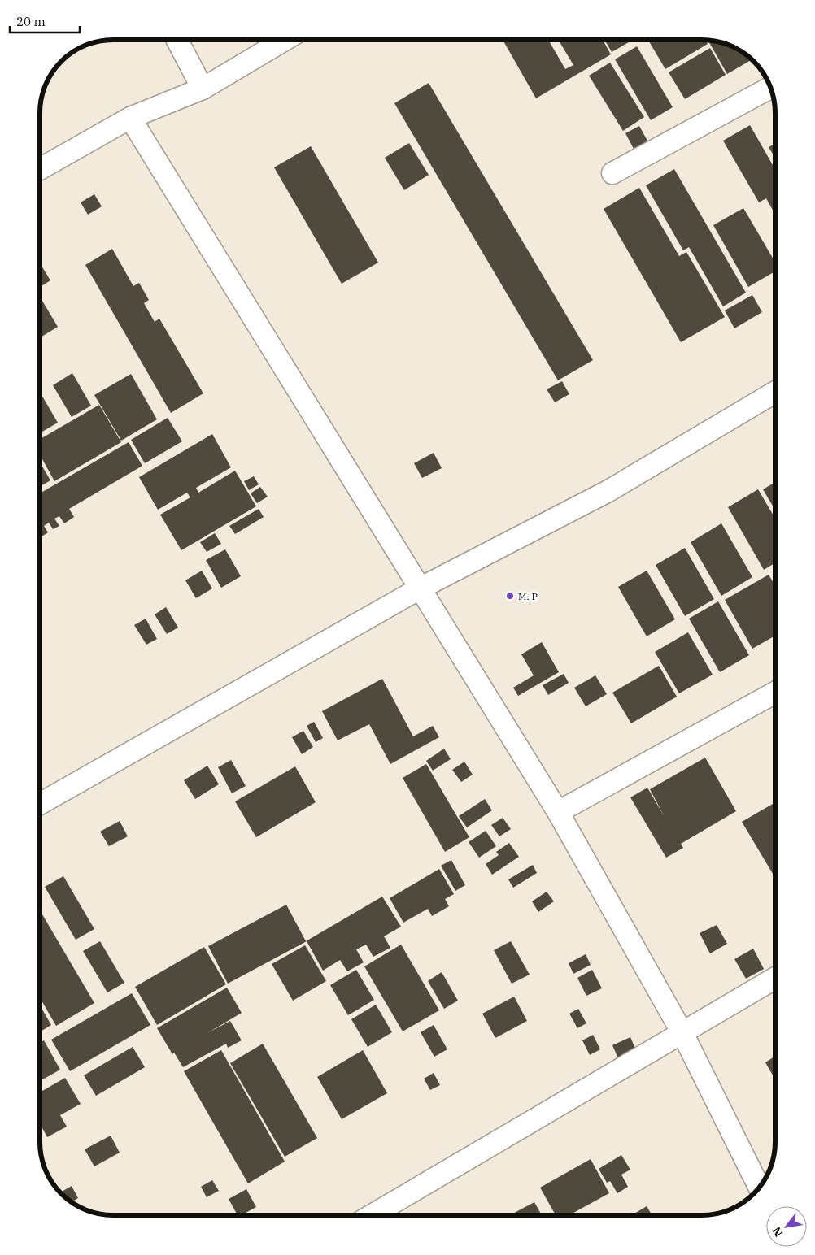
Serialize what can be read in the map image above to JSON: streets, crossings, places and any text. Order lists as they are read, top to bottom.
{
  "places": ["M. P"],
  "scale_bar": "20 m",
  "north": "bottom left"
}
